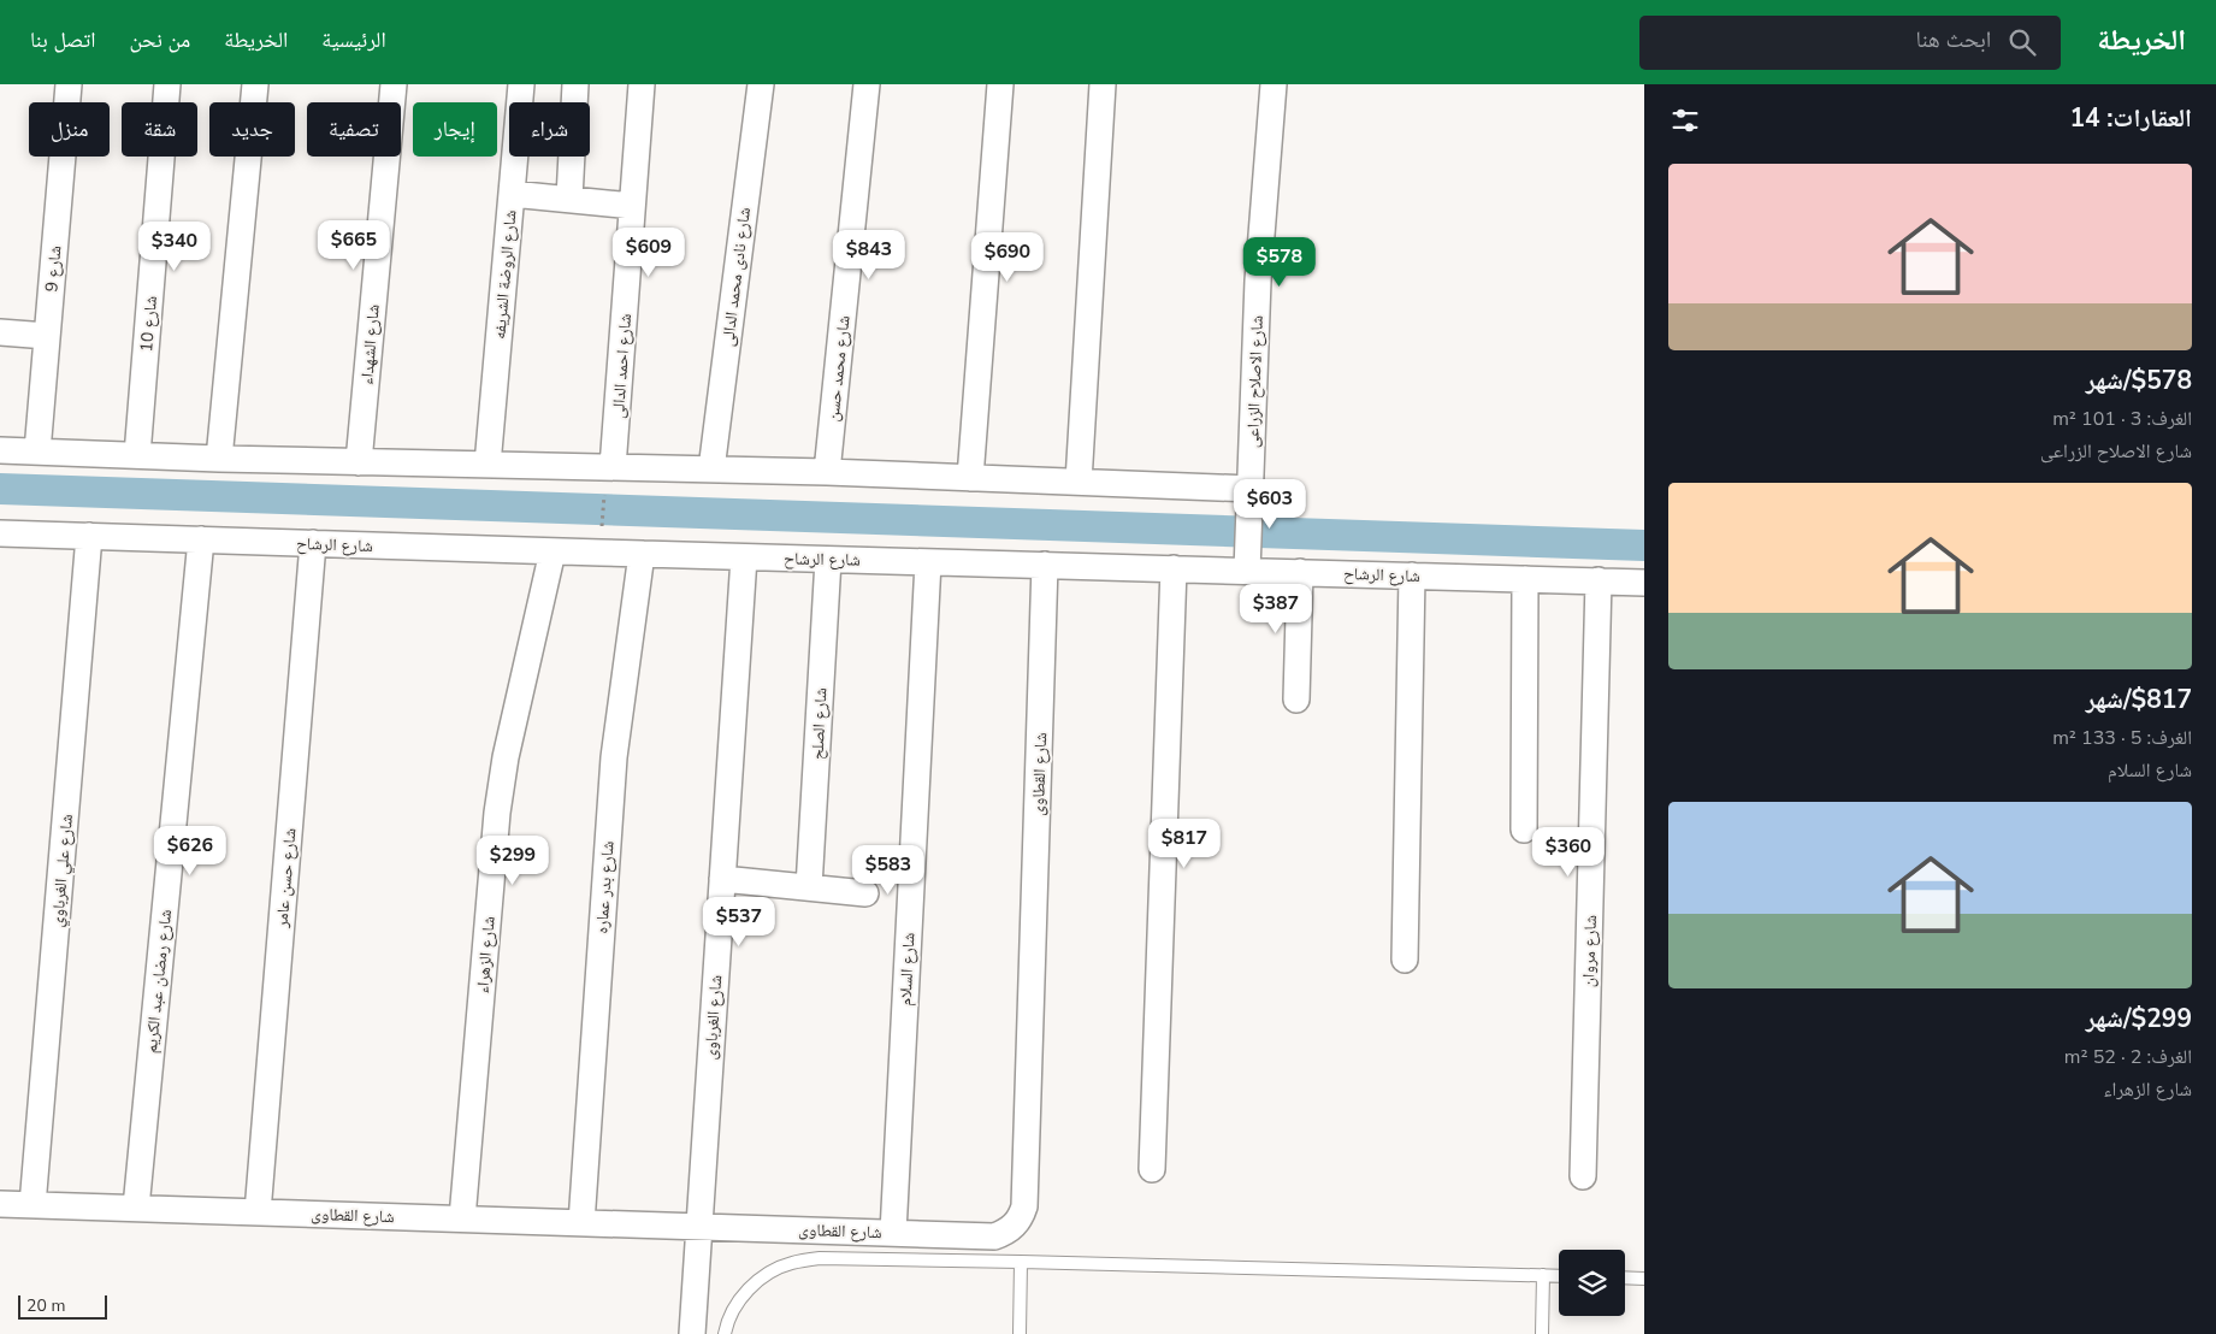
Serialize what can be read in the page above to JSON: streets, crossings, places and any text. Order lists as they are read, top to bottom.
{
  "streets": {
    "street": [
      "شارع 9",
      "شارع الروضة الشريفه",
      "شارع نادى محمد الدالى",
      "شارع 10",
      "شارع الشهداء",
      "شارع احمد الدالى",
      "شارع محمد حسن",
      "شارع الاصلاح الزراعى",
      "شارع الرشاح",
      "شارع الصلح",
      "شارع القطاوى",
      "شارع علي الغرباوي",
      "شارع حسن عامر",
      "شارع بدر عماره",
      "شارع مروان",
      "شارع الزهراء",
      "شارع السلام",
      "شارع رمضان عبد الكريم",
      "شارع الغرباوى"
    ]
  },
  "crossings": [
    ["شارع الاصلاح الزراعى", "شارع الرشاح"],
    ["شارع الرشاح", "شارع الصلح"],
    ["شارع الرشاح", "شارع القطاوى"],
    ["شارع الرشاح", "شارع علي الغرباوي"],
    ["شارع الرشاح", "شارع حسن عامر"],
    ["شارع الرشاح", "شارع بدر عماره"],
    ["شارع الرشاح", "شارع مروان"],
    ["شارع الرشاح", "شارع الزهراء"],
    ["شارع الرشاح", "شارع السلام"],
    ["شارع الرشاح", "شارع رمضان عبد الكريم"],
    ["شارع الرشاح", "شارع الغرباوى"],
    ["شارع القطاوى", "شارع علي الغرباوي"],
    ["شارع القطاوى", "شارع حسن عامر"],
    ["شارع القطاوى", "شارع بدر عماره"],
    ["شارع القطاوى", "شارع الزهراء"],
    ["شارع القطاوى", "شارع السلام"],
    ["شارع القطاوى", "شارع رمضان عبد الكريم"],
    ["شارع القطاوى", "شارع الغرباوى"]
  ],
  "scale_bar": "20 m",
  "page": {
    "header": "الخريطة",
    "search": "ابحث هنا",
    "nav": [
      "الرئيسية",
      "الخريطة",
      "من نحن",
      "اتصل بنا"
    ],
    "heading": "العقارات: 14",
    "chip": [
      "شراء",
      "إيجار",
      "تصفية",
      "جديد",
      "شقة",
      "منزل"
    ],
    "list": [
      {
        "name": "$578/شهر",
        "note": "الغرف: 3 · 101 m² · شارع الاصلاح الزراعى"
      },
      {
        "name": "$817/شهر",
        "note": "الغرف: 5 · 133 m² · شارع السلام"
      },
      {
        "name": "$299/شهر",
        "note": "الغرف: 2 · 52 m² · شارع الزهراء"
      }
    ],
    "price": [
      "$665",
      "$340",
      "$609",
      "$843",
      "$690",
      "$578",
      "$603",
      "$387",
      "$817",
      "$626",
      "$360",
      "$299",
      "$583",
      "$537"
    ],
    "scale": "20 m"
  }
}
